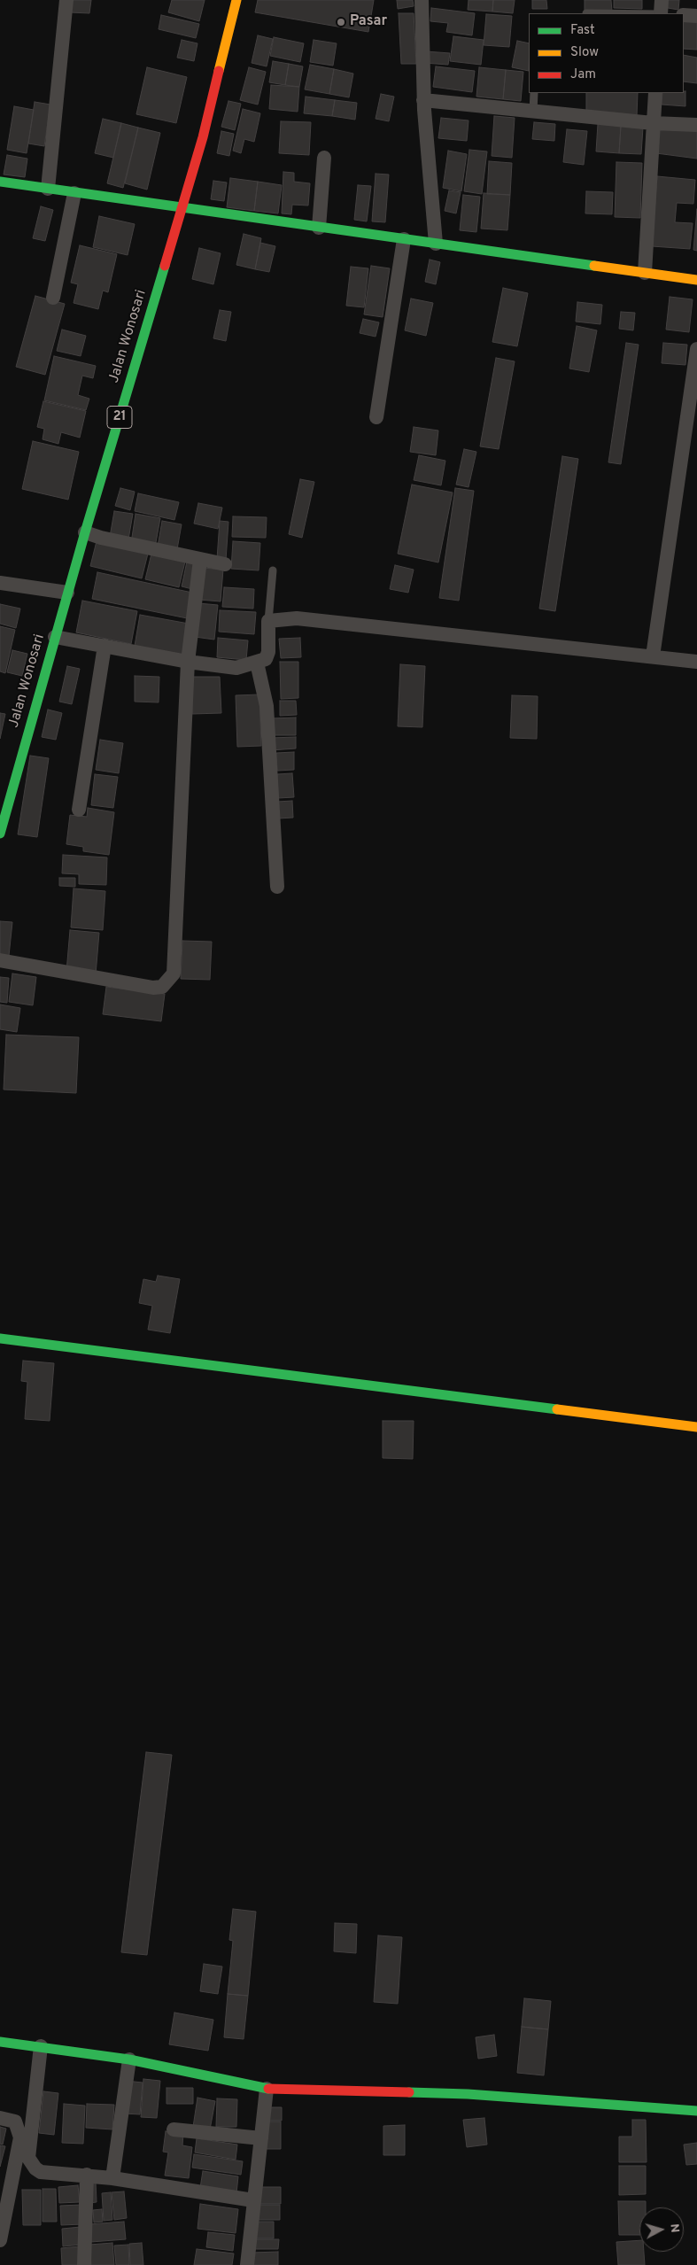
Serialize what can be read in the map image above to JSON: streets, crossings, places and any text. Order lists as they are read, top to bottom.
{
  "streets": {
    "main road": ["Jalan Wonosari", "21"]
  },
  "places": ["Pasar"],
  "legend": ["Fast", "Slow", "Jam"],
  "north": "right"
}
